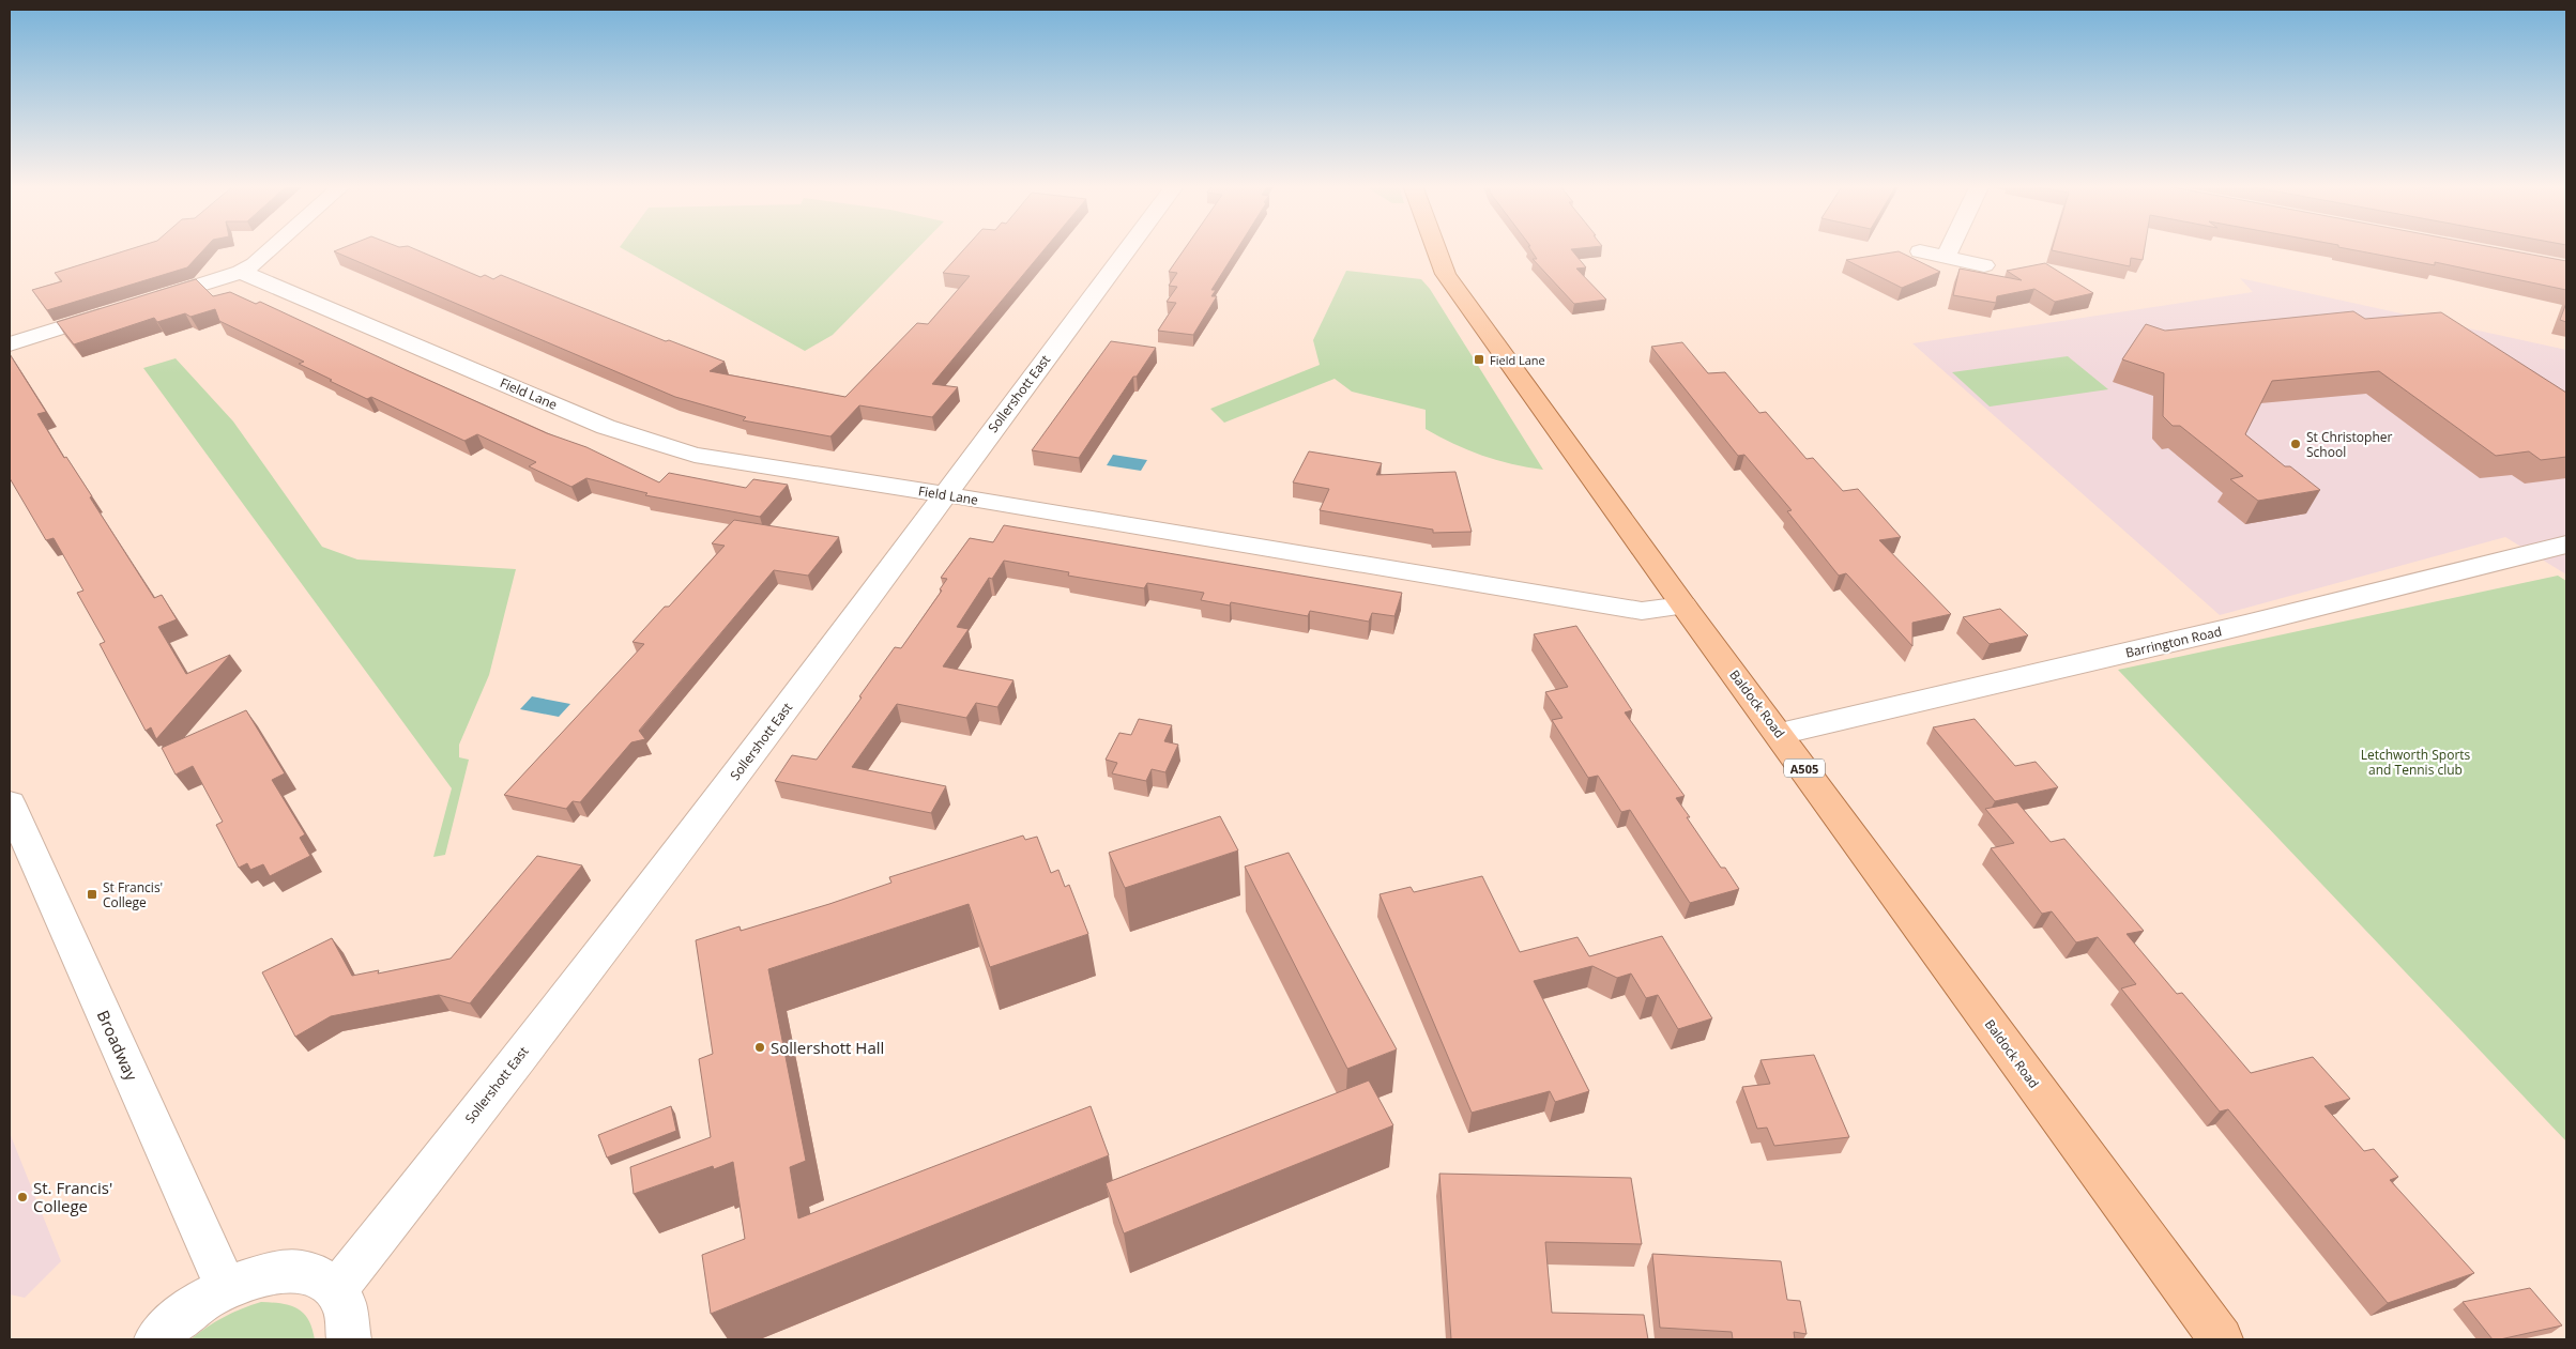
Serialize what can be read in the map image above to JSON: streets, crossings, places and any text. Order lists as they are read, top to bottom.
{
  "streets": {
    "main road": ["Baldock Road", "A505"],
    "street": [
      "Field Lane",
      "Sollershott East",
      "Barrington Road",
      "Broadway"
    ]
  },
  "crossings": [
    ["Field Lane", "Sollershott East"],
    ["Field Lane", "Baldock Road"],
    ["Barrington Road", "Baldock Road"]
  ],
  "parks": ["Letchworth Sports and Tennis club"],
  "places": {
    "transit": ["Field Lane", "St Francis' College"],
    "other": ["St Christopher School", "Sollershott Hall", "St. Francis' College"]
  }
}
